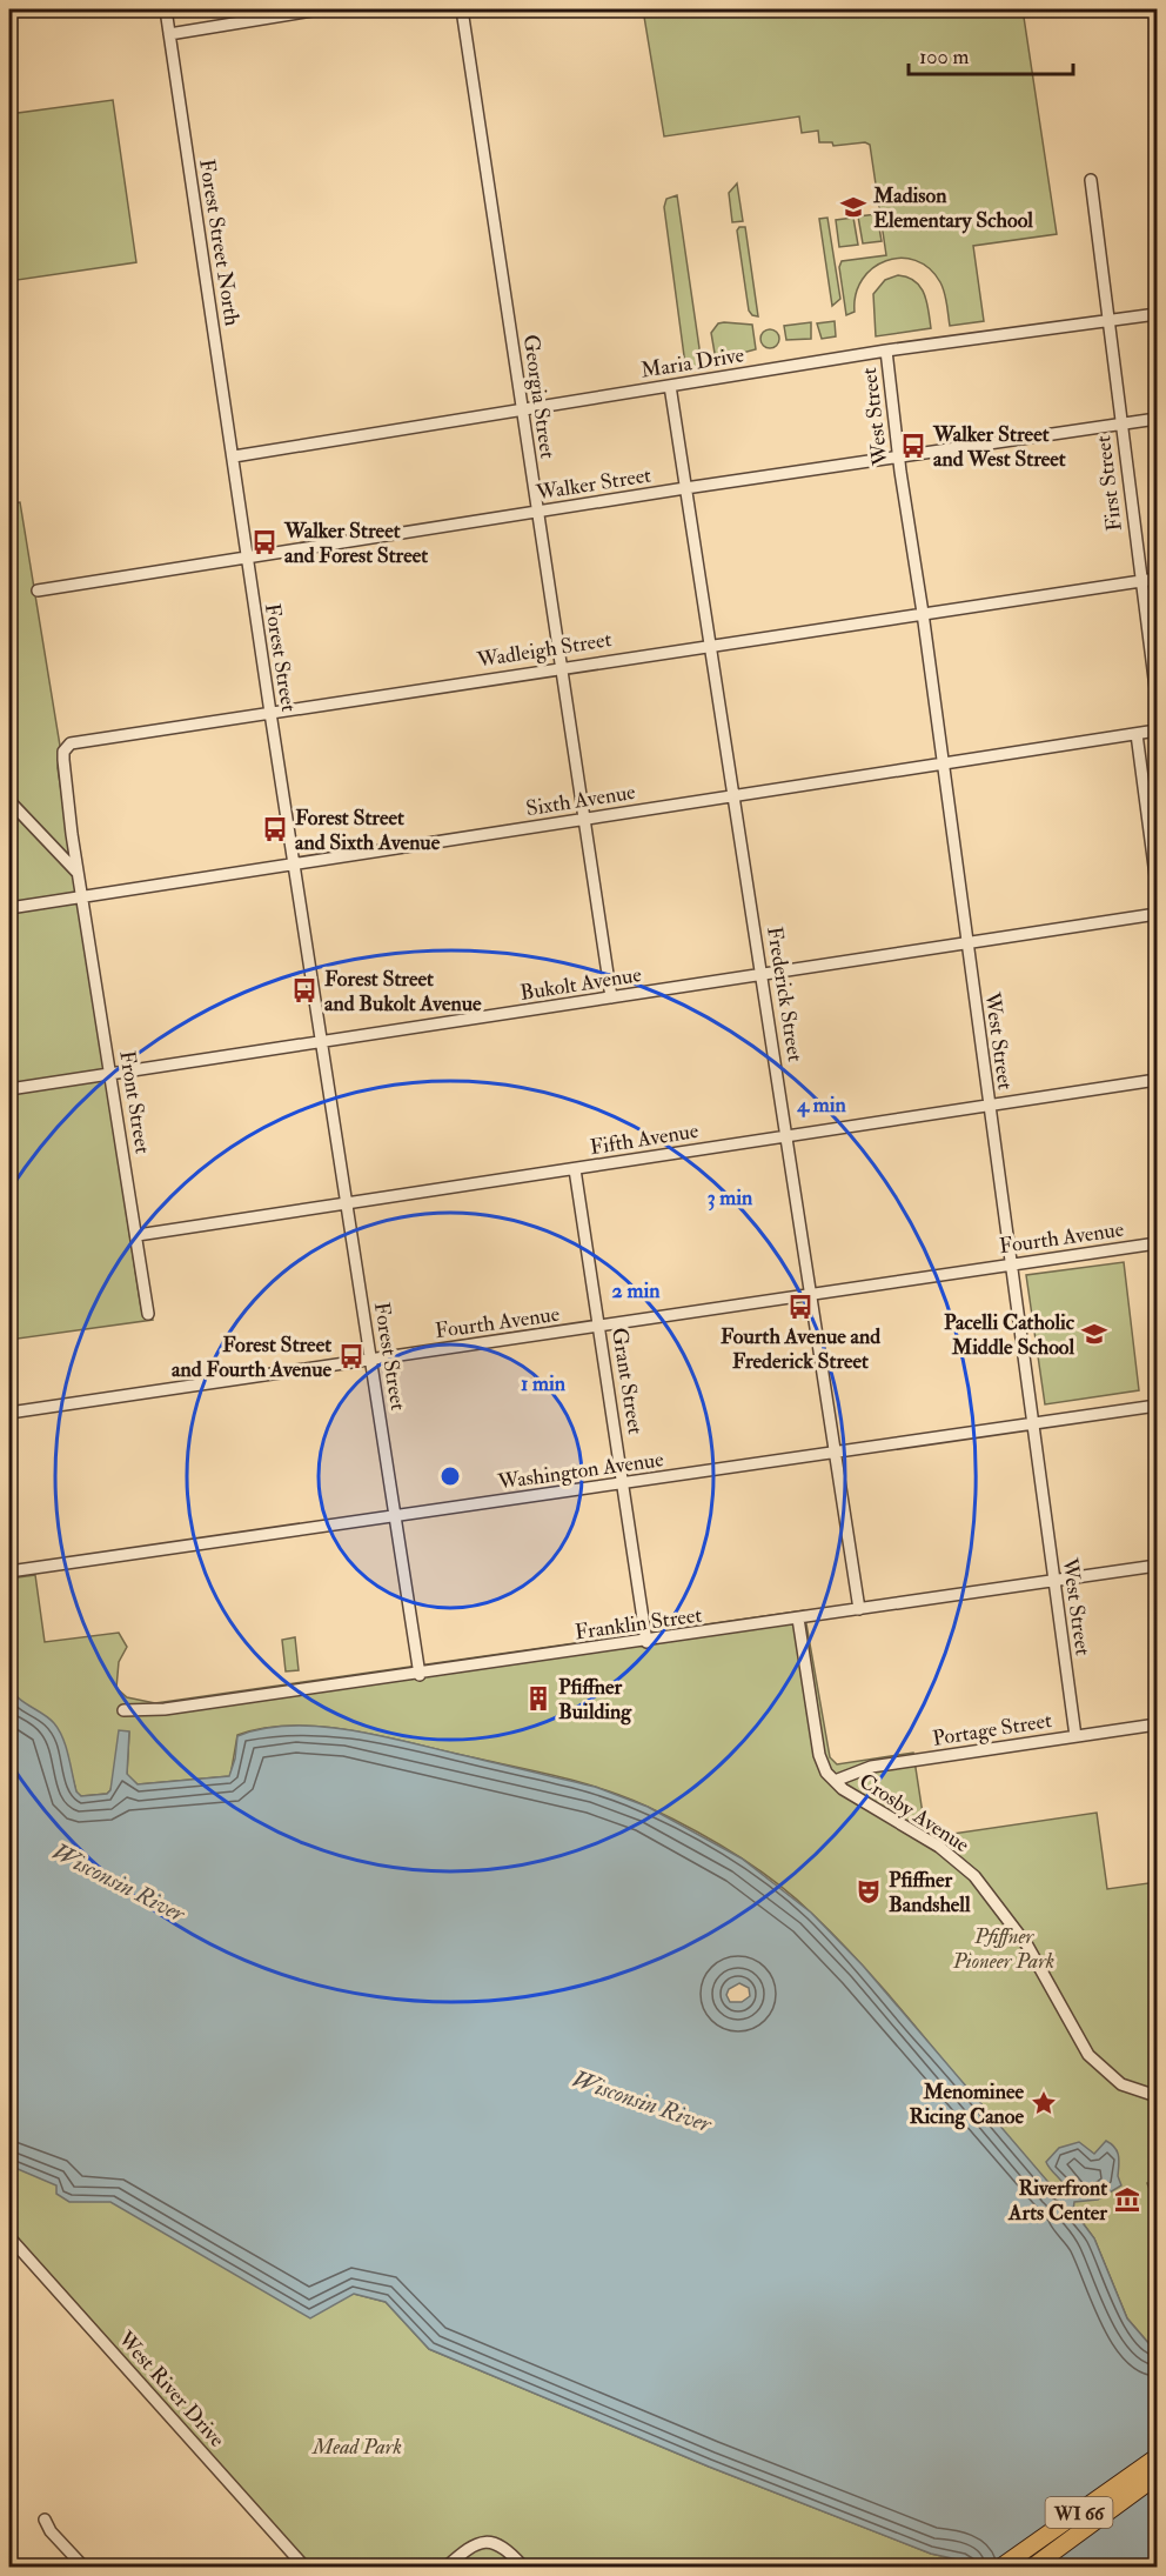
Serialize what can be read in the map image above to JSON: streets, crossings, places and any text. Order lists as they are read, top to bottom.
{
  "streets": {
    "main road": ["WI 66"],
    "street": [
      "Forest Street North",
      "Maria Drive",
      "Georgia Street",
      "West Street",
      "Walker Street",
      "First Street",
      "Wadleigh Street",
      "Forest Street",
      "Sixth Avenue",
      "Bukolt Avenue",
      "Frederick Street",
      "Front Street",
      "Fifth Avenue",
      "Fourth Avenue",
      "Grant Street",
      "Washington Avenue",
      "Franklin Street",
      "Portage Street",
      "Crosby Avenue",
      "West River Drive"
    ]
  },
  "crossings": [
    ["Forest Street North", "Maria Drive"],
    ["Forest Street North", "Forest Street"],
    ["Maria Drive", "Georgia Street"],
    ["Maria Drive", "West Street"],
    ["Maria Drive", "First Street"],
    ["Maria Drive", "Forest Street"],
    ["Maria Drive", "Frederick Street"],
    ["Georgia Street", "Walker Street"],
    ["Georgia Street", "Wadleigh Street"],
    ["Georgia Street", "Sixth Avenue"],
    ["Georgia Street", "Bukolt Avenue"],
    ["West Street", "Walker Street"],
    ["West Street", "Wadleigh Street"],
    ["West Street", "Sixth Avenue"],
    ["West Street", "Bukolt Avenue"],
    ["West Street", "Fifth Avenue"],
    ["West Street", "Fourth Avenue"],
    ["West Street", "Washington Avenue"],
    ["West Street", "Franklin Street"],
    ["West Street", "Portage Street"],
    ["Walker Street", "First Street"],
    ["Walker Street", "Forest Street"],
    ["Walker Street", "Frederick Street"],
    ["First Street", "Wadleigh Street"],
    ["Wadleigh Street", "Forest Street"],
    ["Wadleigh Street", "Frederick Street"],
    ["Wadleigh Street", "Front Street"],
    ["Forest Street", "Sixth Avenue"],
    ["Forest Street", "Bukolt Avenue"],
    ["Forest Street", "Fifth Avenue"],
    ["Forest Street", "Fourth Avenue"],
    ["Forest Street", "Washington Avenue"],
    ["Forest Street", "Franklin Street"],
    ["Sixth Avenue", "Frederick Street"],
    ["Sixth Avenue", "Front Street"],
    ["Bukolt Avenue", "Frederick Street"],
    ["Bukolt Avenue", "Front Street"],
    ["Frederick Street", "Fifth Avenue"],
    ["Frederick Street", "Fourth Avenue"],
    ["Frederick Street", "Washington Avenue"],
    ["Frederick Street", "Franklin Street"],
    ["Front Street", "Fifth Avenue"],
    ["Fifth Avenue", "Grant Street"],
    ["Fourth Avenue", "Grant Street"],
    ["Grant Street", "Washington Avenue"],
    ["Grant Street", "Franklin Street"],
    ["Franklin Street", "Crosby Avenue"],
    ["Portage Street", "Crosby Avenue"]
  ],
  "water": ["Wisconsin River"],
  "parks": ["Pfiffner Pioneer Park", "Mead Park"],
  "places": {
    "school or university": ["Madison Elementary School", "Pacelli Catholic Middle School"],
    "bus stop": [
      "Walker Street and West Street",
      "Walker Street and Forest Street",
      "Forest Street and Sixth Avenue",
      "Forest Street and Bukolt Avenue",
      "Fourth Avenue and Frederick Street",
      "Forest Street and Fourth Avenue"
    ],
    "building": ["Pfiffner Building"],
    "theatre": ["Pfiffner Bandshell"],
    "place": ["Menominee Ricing Canoe"],
    "museum": ["Riverfront Arts Center"]
  },
  "scale_bar": "100 m",
  "rings": [
    "4 min",
    "3 min",
    "2 min",
    "1 min"
  ]
}
